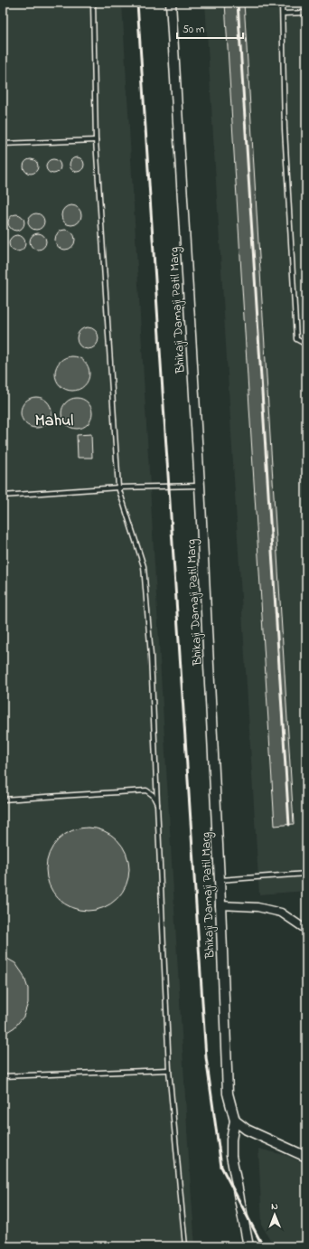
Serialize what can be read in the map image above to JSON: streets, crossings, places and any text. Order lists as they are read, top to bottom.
{
  "streets": {
    "street": ["Bhikaji Damaji Patil Marg"]
  },
  "districts": ["Mahul"],
  "scale_bar": "50 m",
  "north": "top"
}
